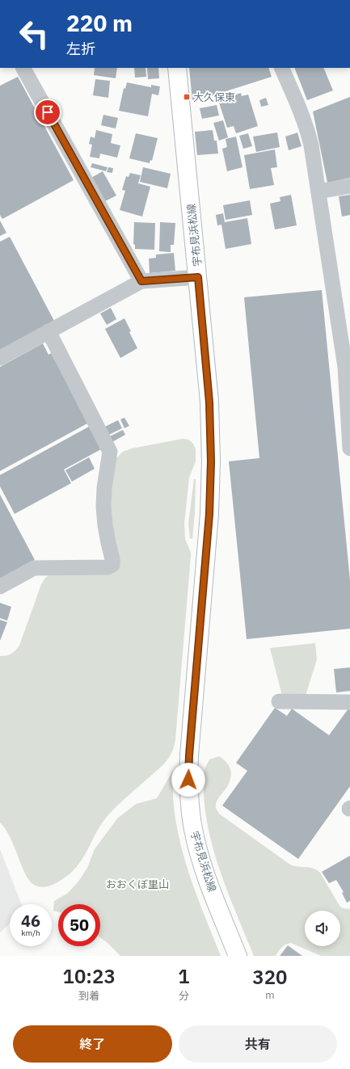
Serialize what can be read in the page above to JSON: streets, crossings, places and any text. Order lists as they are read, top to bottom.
{
  "streets": {
    "main road": ["宇布見浜松線"]
  },
  "parks": ["おおくぼ里山"],
  "places": {
    "transit": ["大久保東"]
  },
  "page": {
    "turn": ["220 m", "左折"],
    "speed": "46 km/h",
    "limit": "50",
    "eta": [
      "10:23",
      "到着",
      "1",
      "分",
      "320",
      "m"
    ],
    "buttons": ["終了", "共有"]
  }
}
